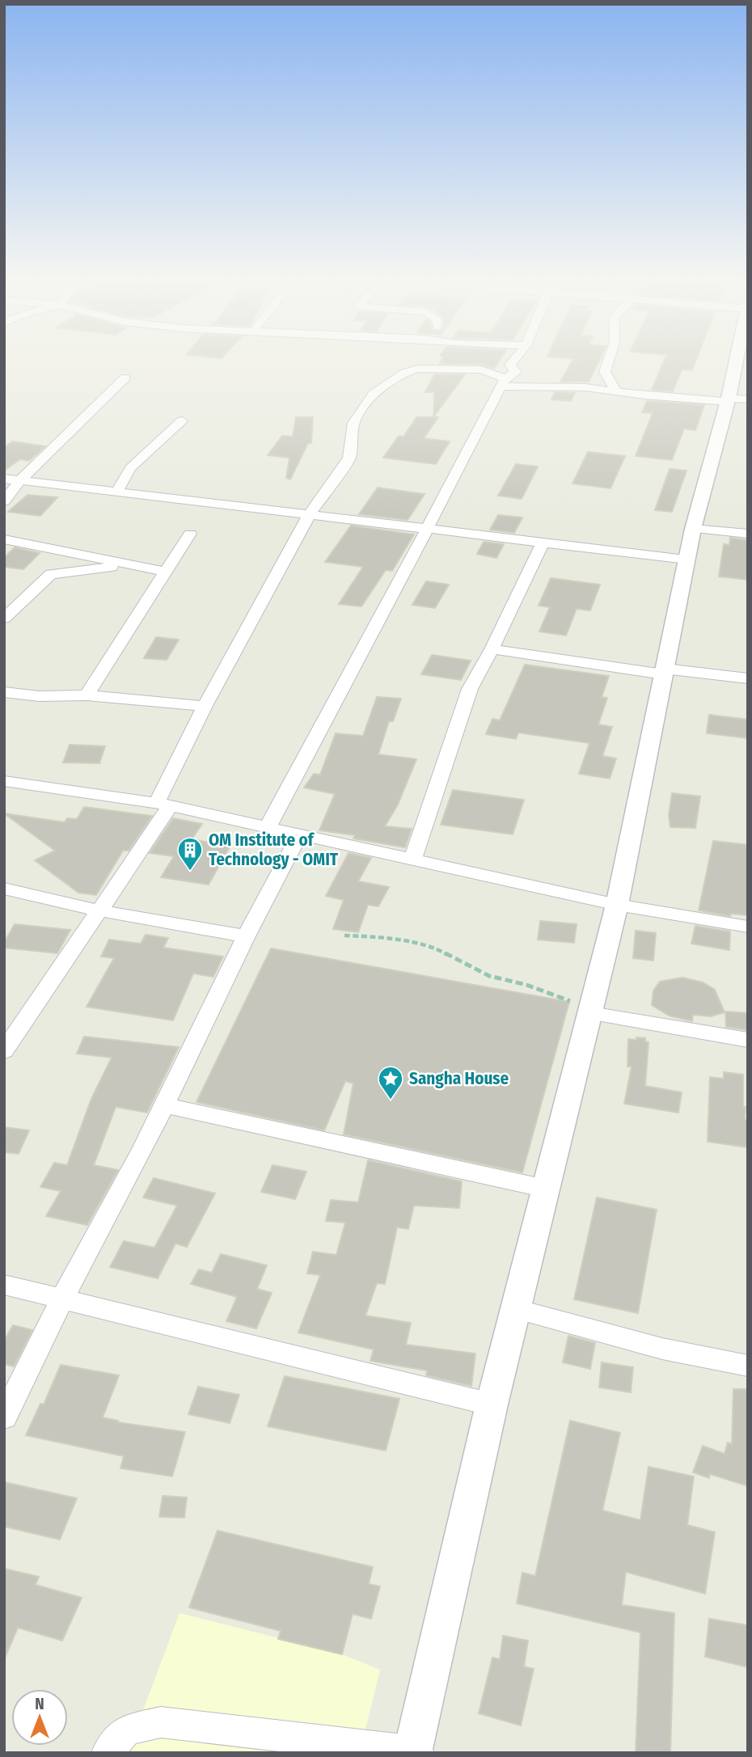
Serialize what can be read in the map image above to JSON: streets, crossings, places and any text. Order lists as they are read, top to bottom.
{
  "places": {
    "building": ["OM Institute of Technology - OMIT"],
    "place": ["Sangha House"]
  },
  "north": "top"
}
